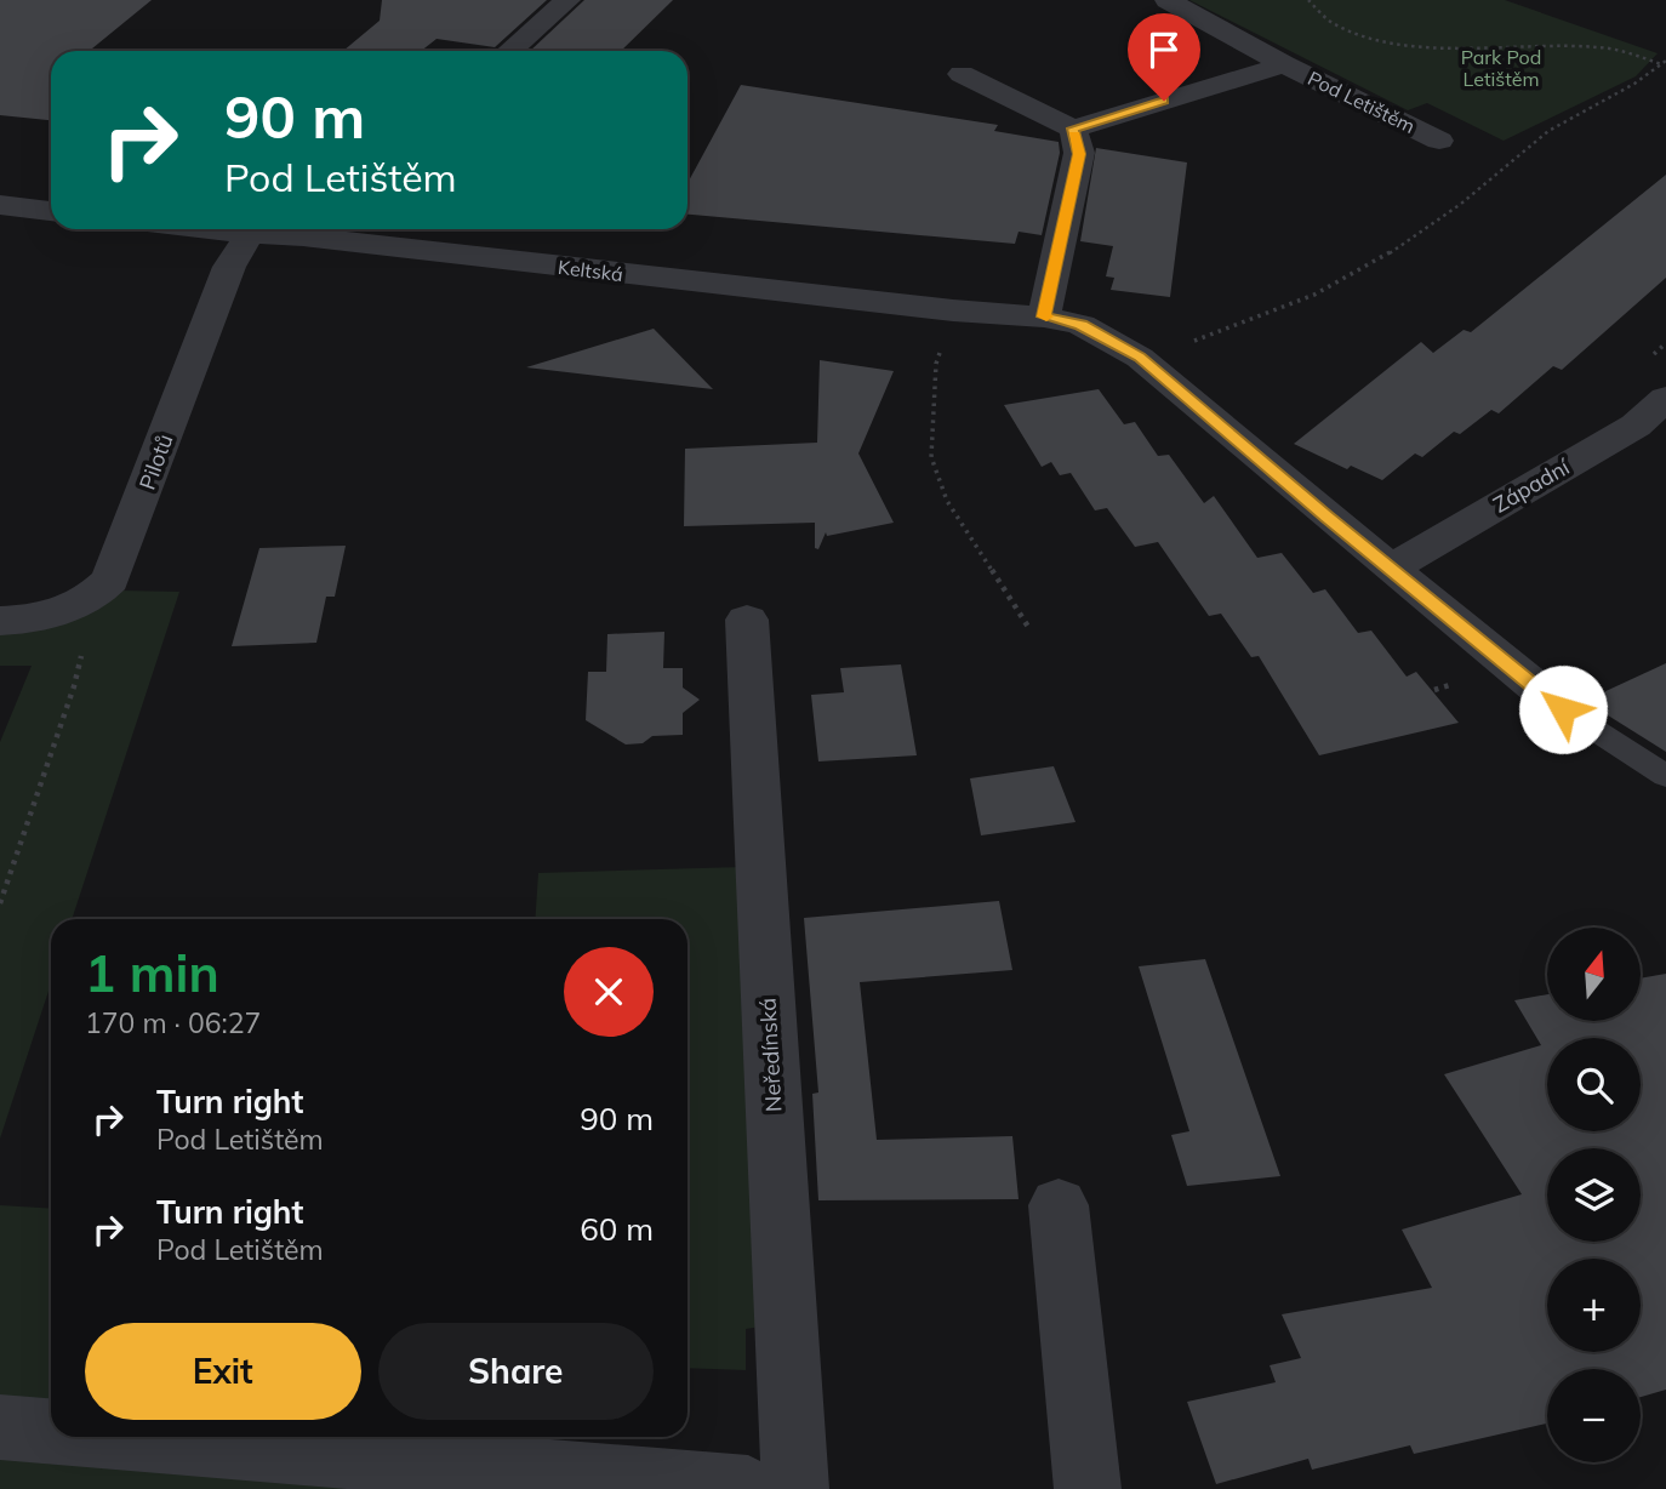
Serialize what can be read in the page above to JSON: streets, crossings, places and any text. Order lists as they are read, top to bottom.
{
  "streets": {
    "street": [
      "Pod Letištěm",
      "Keltská",
      "Pilotů",
      "Západní",
      "Neředínská"
    ]
  },
  "crossings": [
    ["Keltská", "Pilotů"],
    ["Keltská", "Západní"]
  ],
  "parks": ["Park Pod Letištěm"],
  "north": "top",
  "page": {
    "turn": ["90 m", "Pod Letištěm"],
    "heading": ["1 min", "170 m · 06:27"],
    "map_buttons": ["+", "−"],
    "list": [
      {
        "name": "Turn right",
        "note": "Pod Letištěm",
        "value": "90 m"
      },
      {
        "name": "Turn right",
        "note": "Pod Letištěm",
        "value": "60 m"
      }
    ],
    "buttons": ["Exit", "Share"]
  }
}
